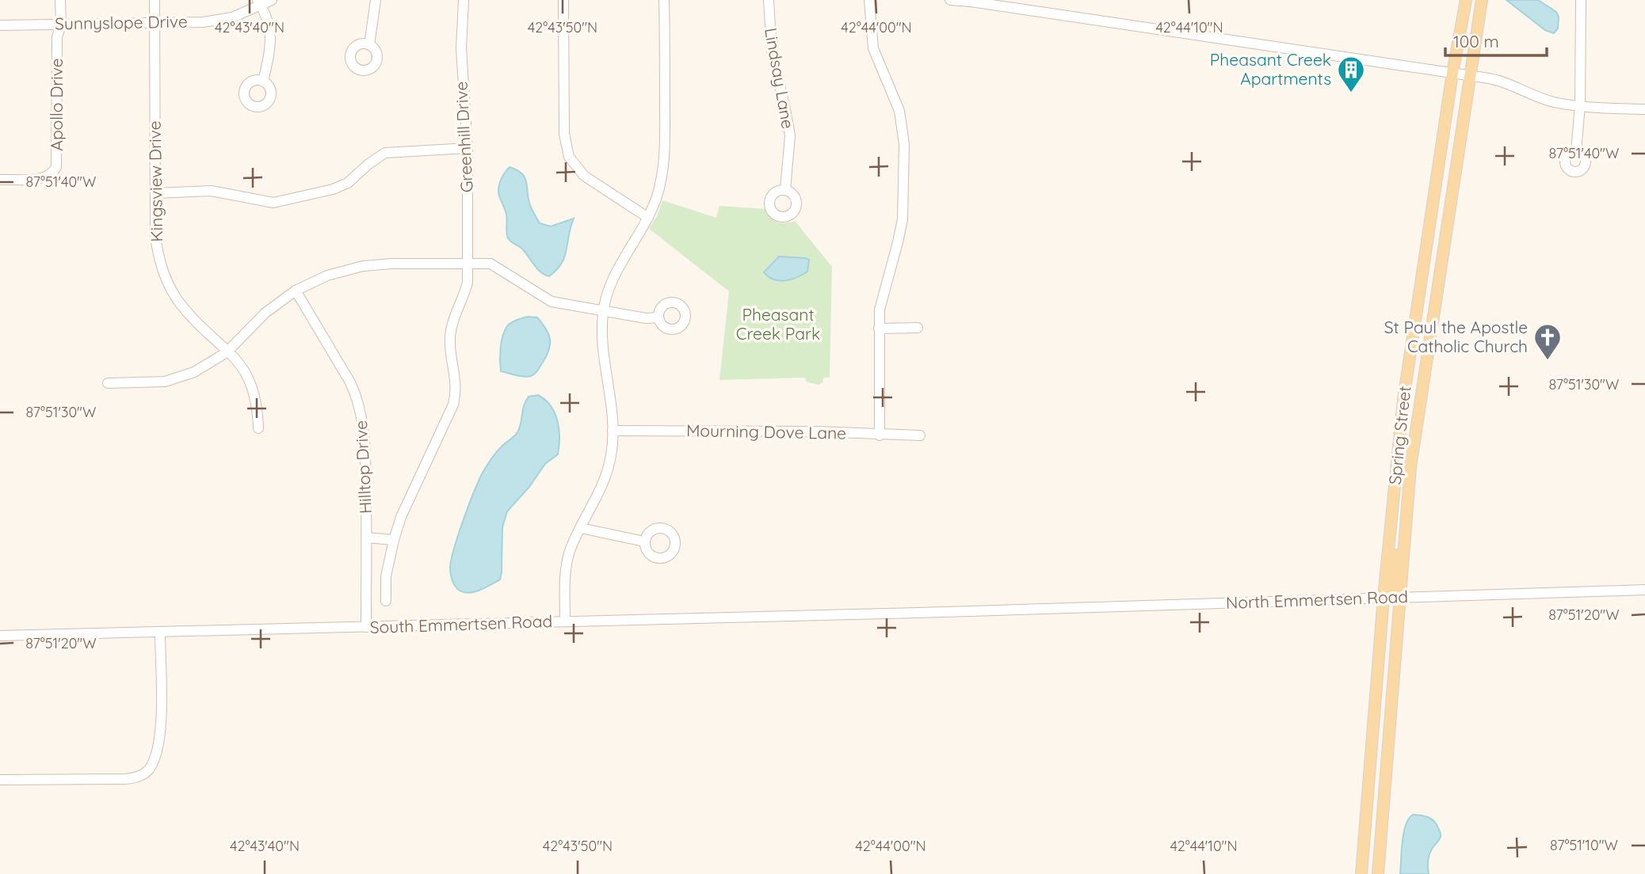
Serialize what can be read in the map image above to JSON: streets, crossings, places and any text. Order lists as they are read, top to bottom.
{
  "streets": {
    "main road": ["Spring Street"],
    "street": [
      "Sunnyslope Drive",
      "Lindsay Lane",
      "Apollo Drive",
      "Greenhill Drive",
      "Kingsview Drive",
      "Mourning Dove Lane",
      "Hilltop Drive",
      "North Emmertsen Road",
      "South Emmertsen Road"
    ]
  },
  "crossings": [
    ["Sunnyslope Drive", "Apollo Drive"],
    ["Sunnyslope Drive", "Kingsview Drive"],
    ["Spring Street", "North Emmertsen Road"],
    ["Hilltop Drive", "South Emmertsen Road"],
    ["North Emmertsen Road", "South Emmertsen Road"]
  ],
  "parks": ["Pheasant Creek Park"],
  "places": {
    "building": ["Pheasant Creek Apartments"],
    "church": ["St Paul the Apostle Catholic Church"]
  },
  "scale_bar": "100 m",
  "coordinates": [
    "42°43'40\"N",
    "42°43'50\"N",
    "42°44'00\"N",
    "42°44'10\"N",
    "87°51'40\"W",
    "87°51'30\"W",
    "87°51'20\"W",
    "87°51'10\"W"
  ]
}
